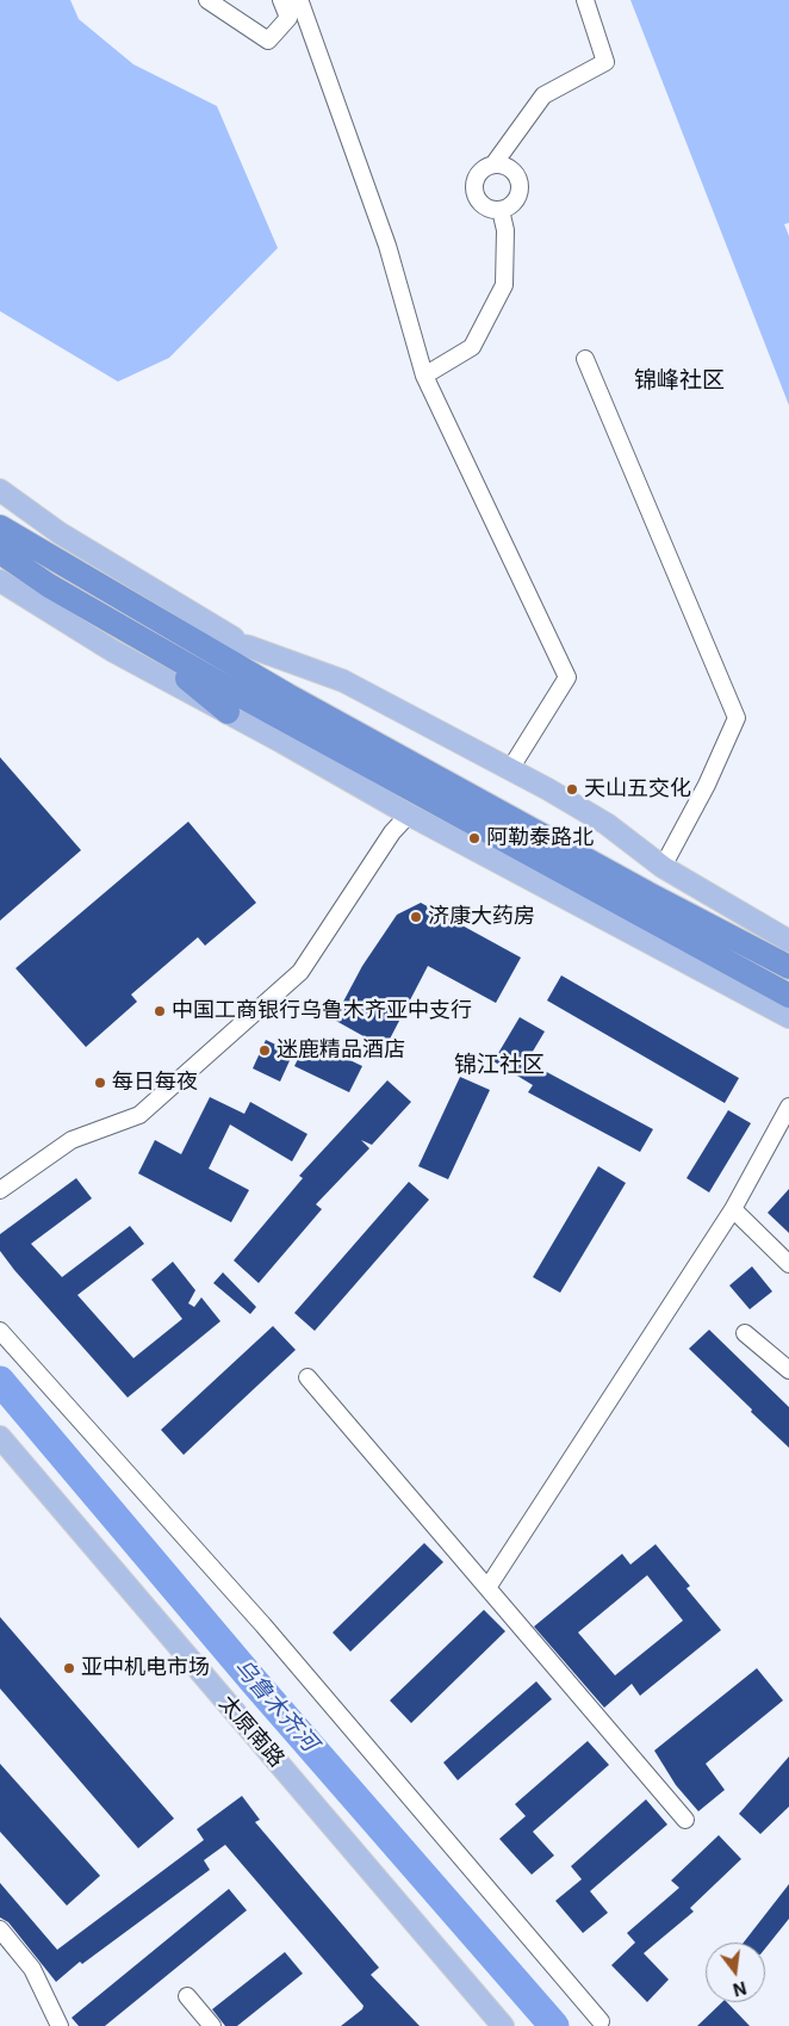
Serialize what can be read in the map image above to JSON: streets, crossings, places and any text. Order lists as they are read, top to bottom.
{
  "streets": {
    "main road": ["太原南路"]
  },
  "districts": ["锦峰社区", "锦江社区"],
  "water": ["乌鲁木齐河"],
  "places": [
    "天山五交化",
    "阿勒泰路北",
    "济康大药房",
    "中国工商银行乌鲁木齐亚中支行",
    "迷鹿精品酒店",
    "每日每夜",
    "亚中机电市场"
  ],
  "north": "bottom"
}
